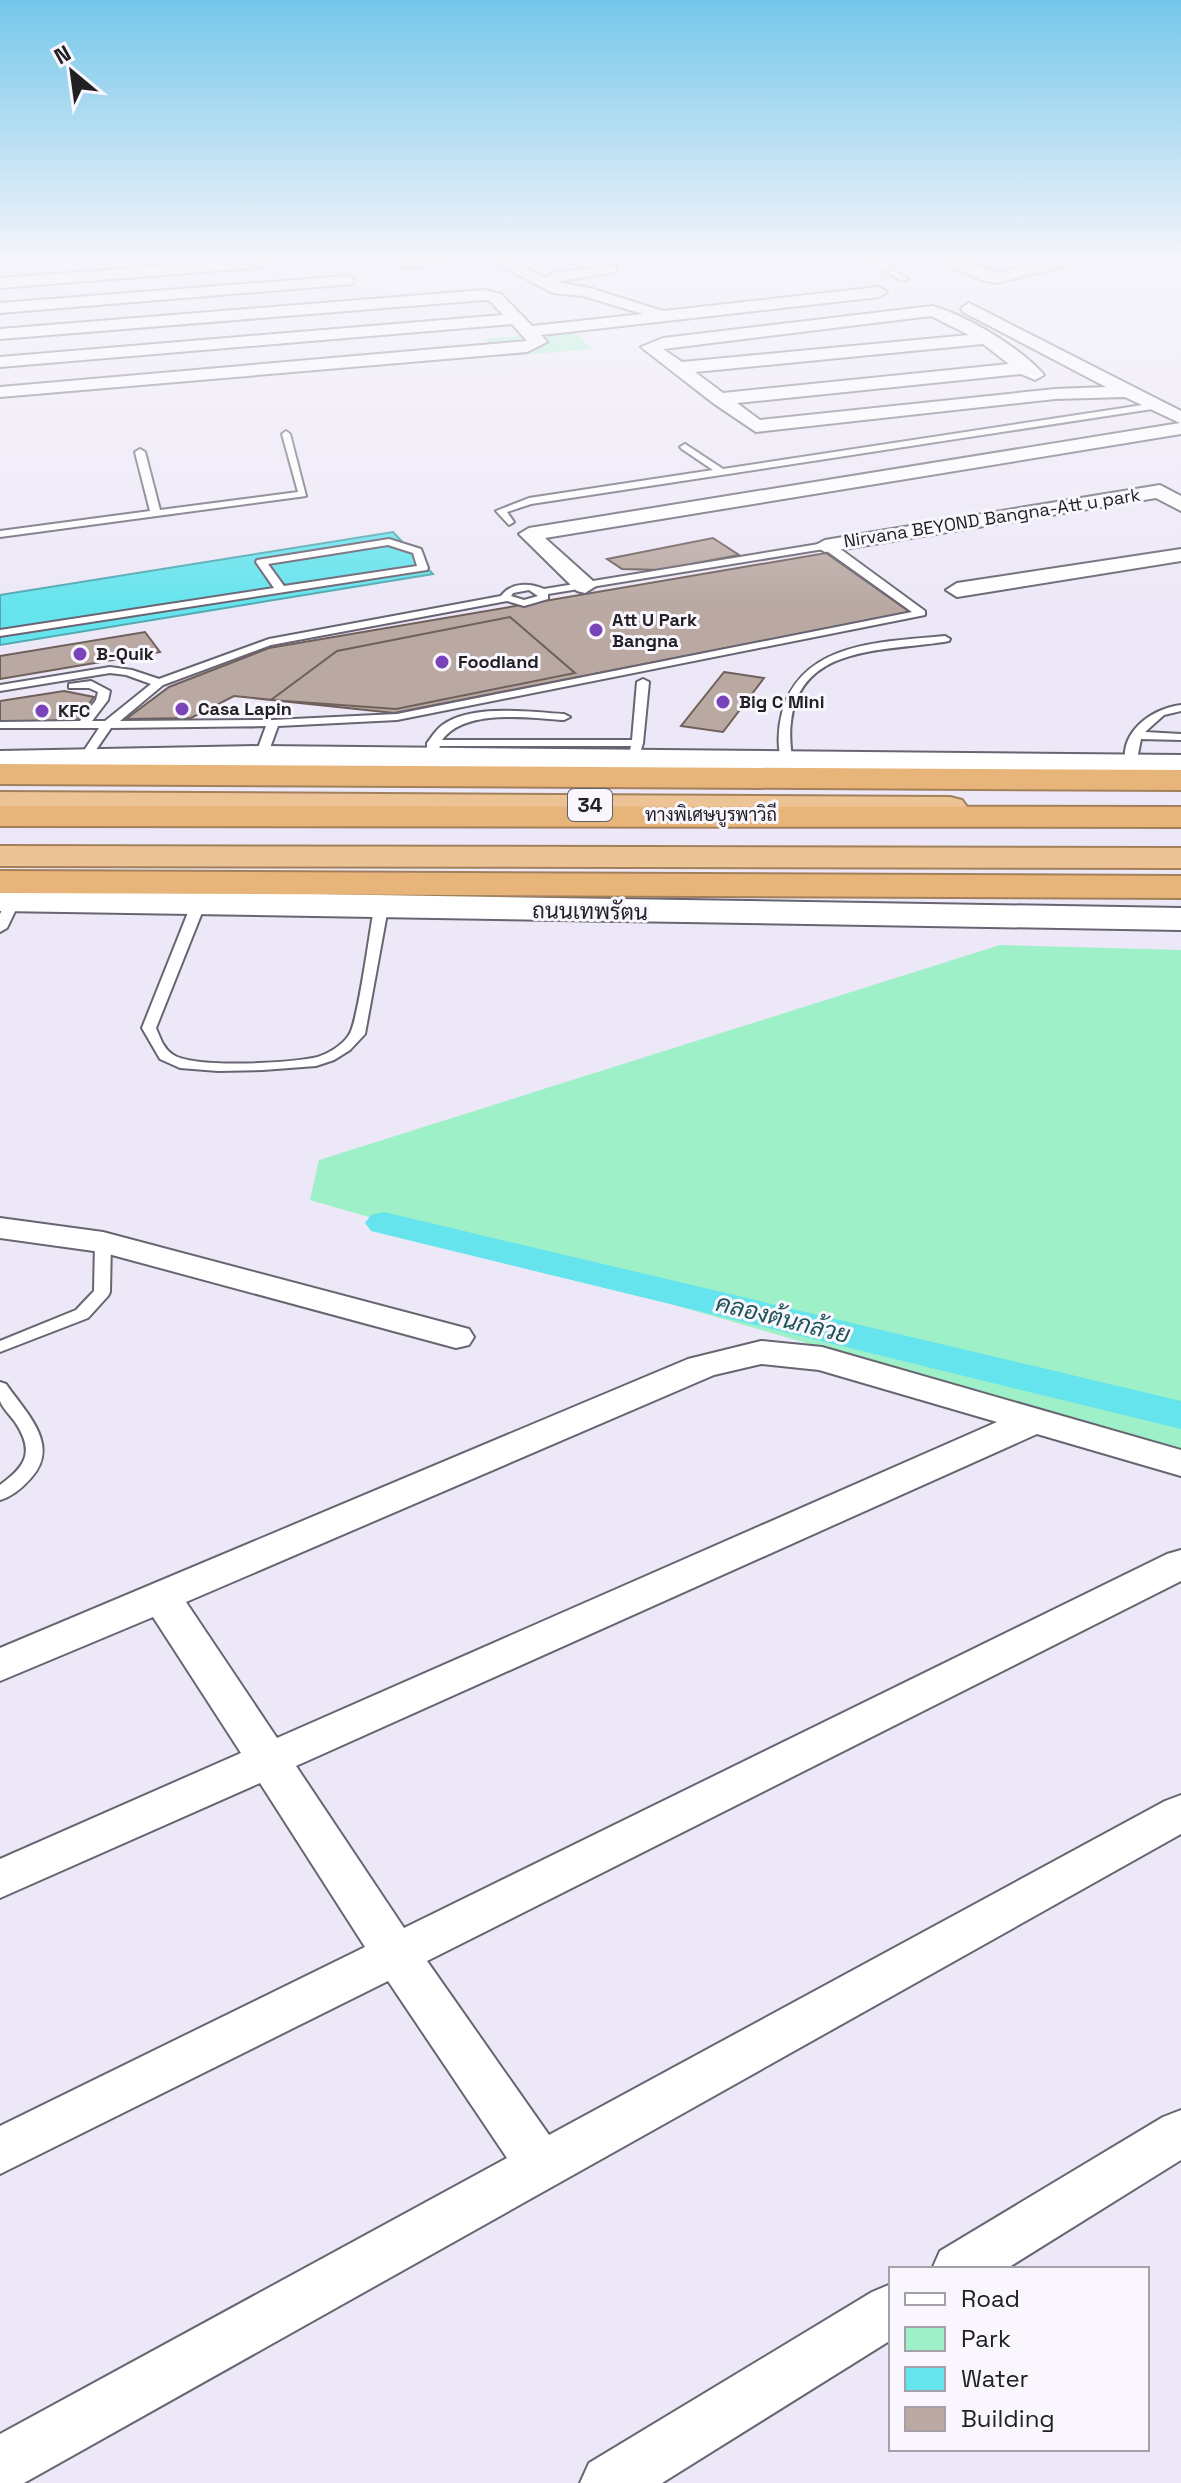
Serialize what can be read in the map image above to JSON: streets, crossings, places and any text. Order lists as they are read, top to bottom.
{
  "streets": {
    "highway": ["34", "ทางพิเศษบูรพาวิถี"],
    "main road": ["ถนนเทพรัตน"],
    "street": ["Nirvana BEYOND Bangna-Att u park"]
  },
  "crossings": [
    ["ทางพิเศษบูรพาวิถี", "ถนนเทพรัตน"]
  ],
  "water": ["คลองต้นกล้วย"],
  "places": [
    "Att U Park Bangna",
    "B-Quik",
    "Foodland",
    "Big C Mini",
    "Casa Lapin",
    "KFC"
  ],
  "legend": [
    "Road",
    "Park",
    "Water",
    "Building"
  ],
  "north": "top left"
}
